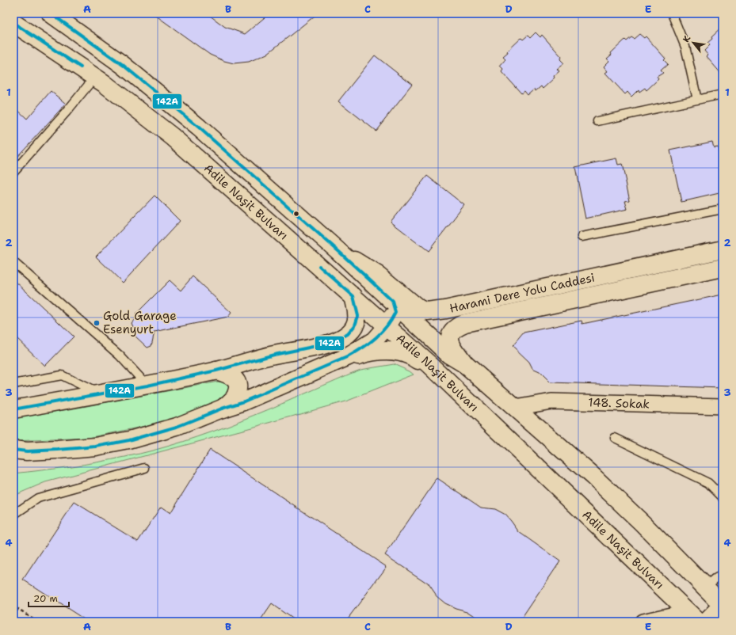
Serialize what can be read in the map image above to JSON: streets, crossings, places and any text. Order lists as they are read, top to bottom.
{
  "streets": {
    "main road": ["Adile Naşit Bulvarı", "Harami Dere Yolu Caddesi"],
    "street": ["148. Sokak"]
  },
  "crossings": [
    ["Adile Naşit Bulvarı", "Harami Dere Yolu Caddesi"],
    ["Adile Naşit Bulvarı", "148. Sokak"]
  ],
  "places": ["Gold Garage Esenyurt"],
  "lines": ["transit line 142A"],
  "scale_bar": "20 m",
  "north": "top left",
  "grid": {
    "columns": [
      "A",
      "B",
      "C",
      "D",
      "E"
    ],
    "rows": [
      "1",
      "2",
      "3",
      "4"
    ]
  }
}
